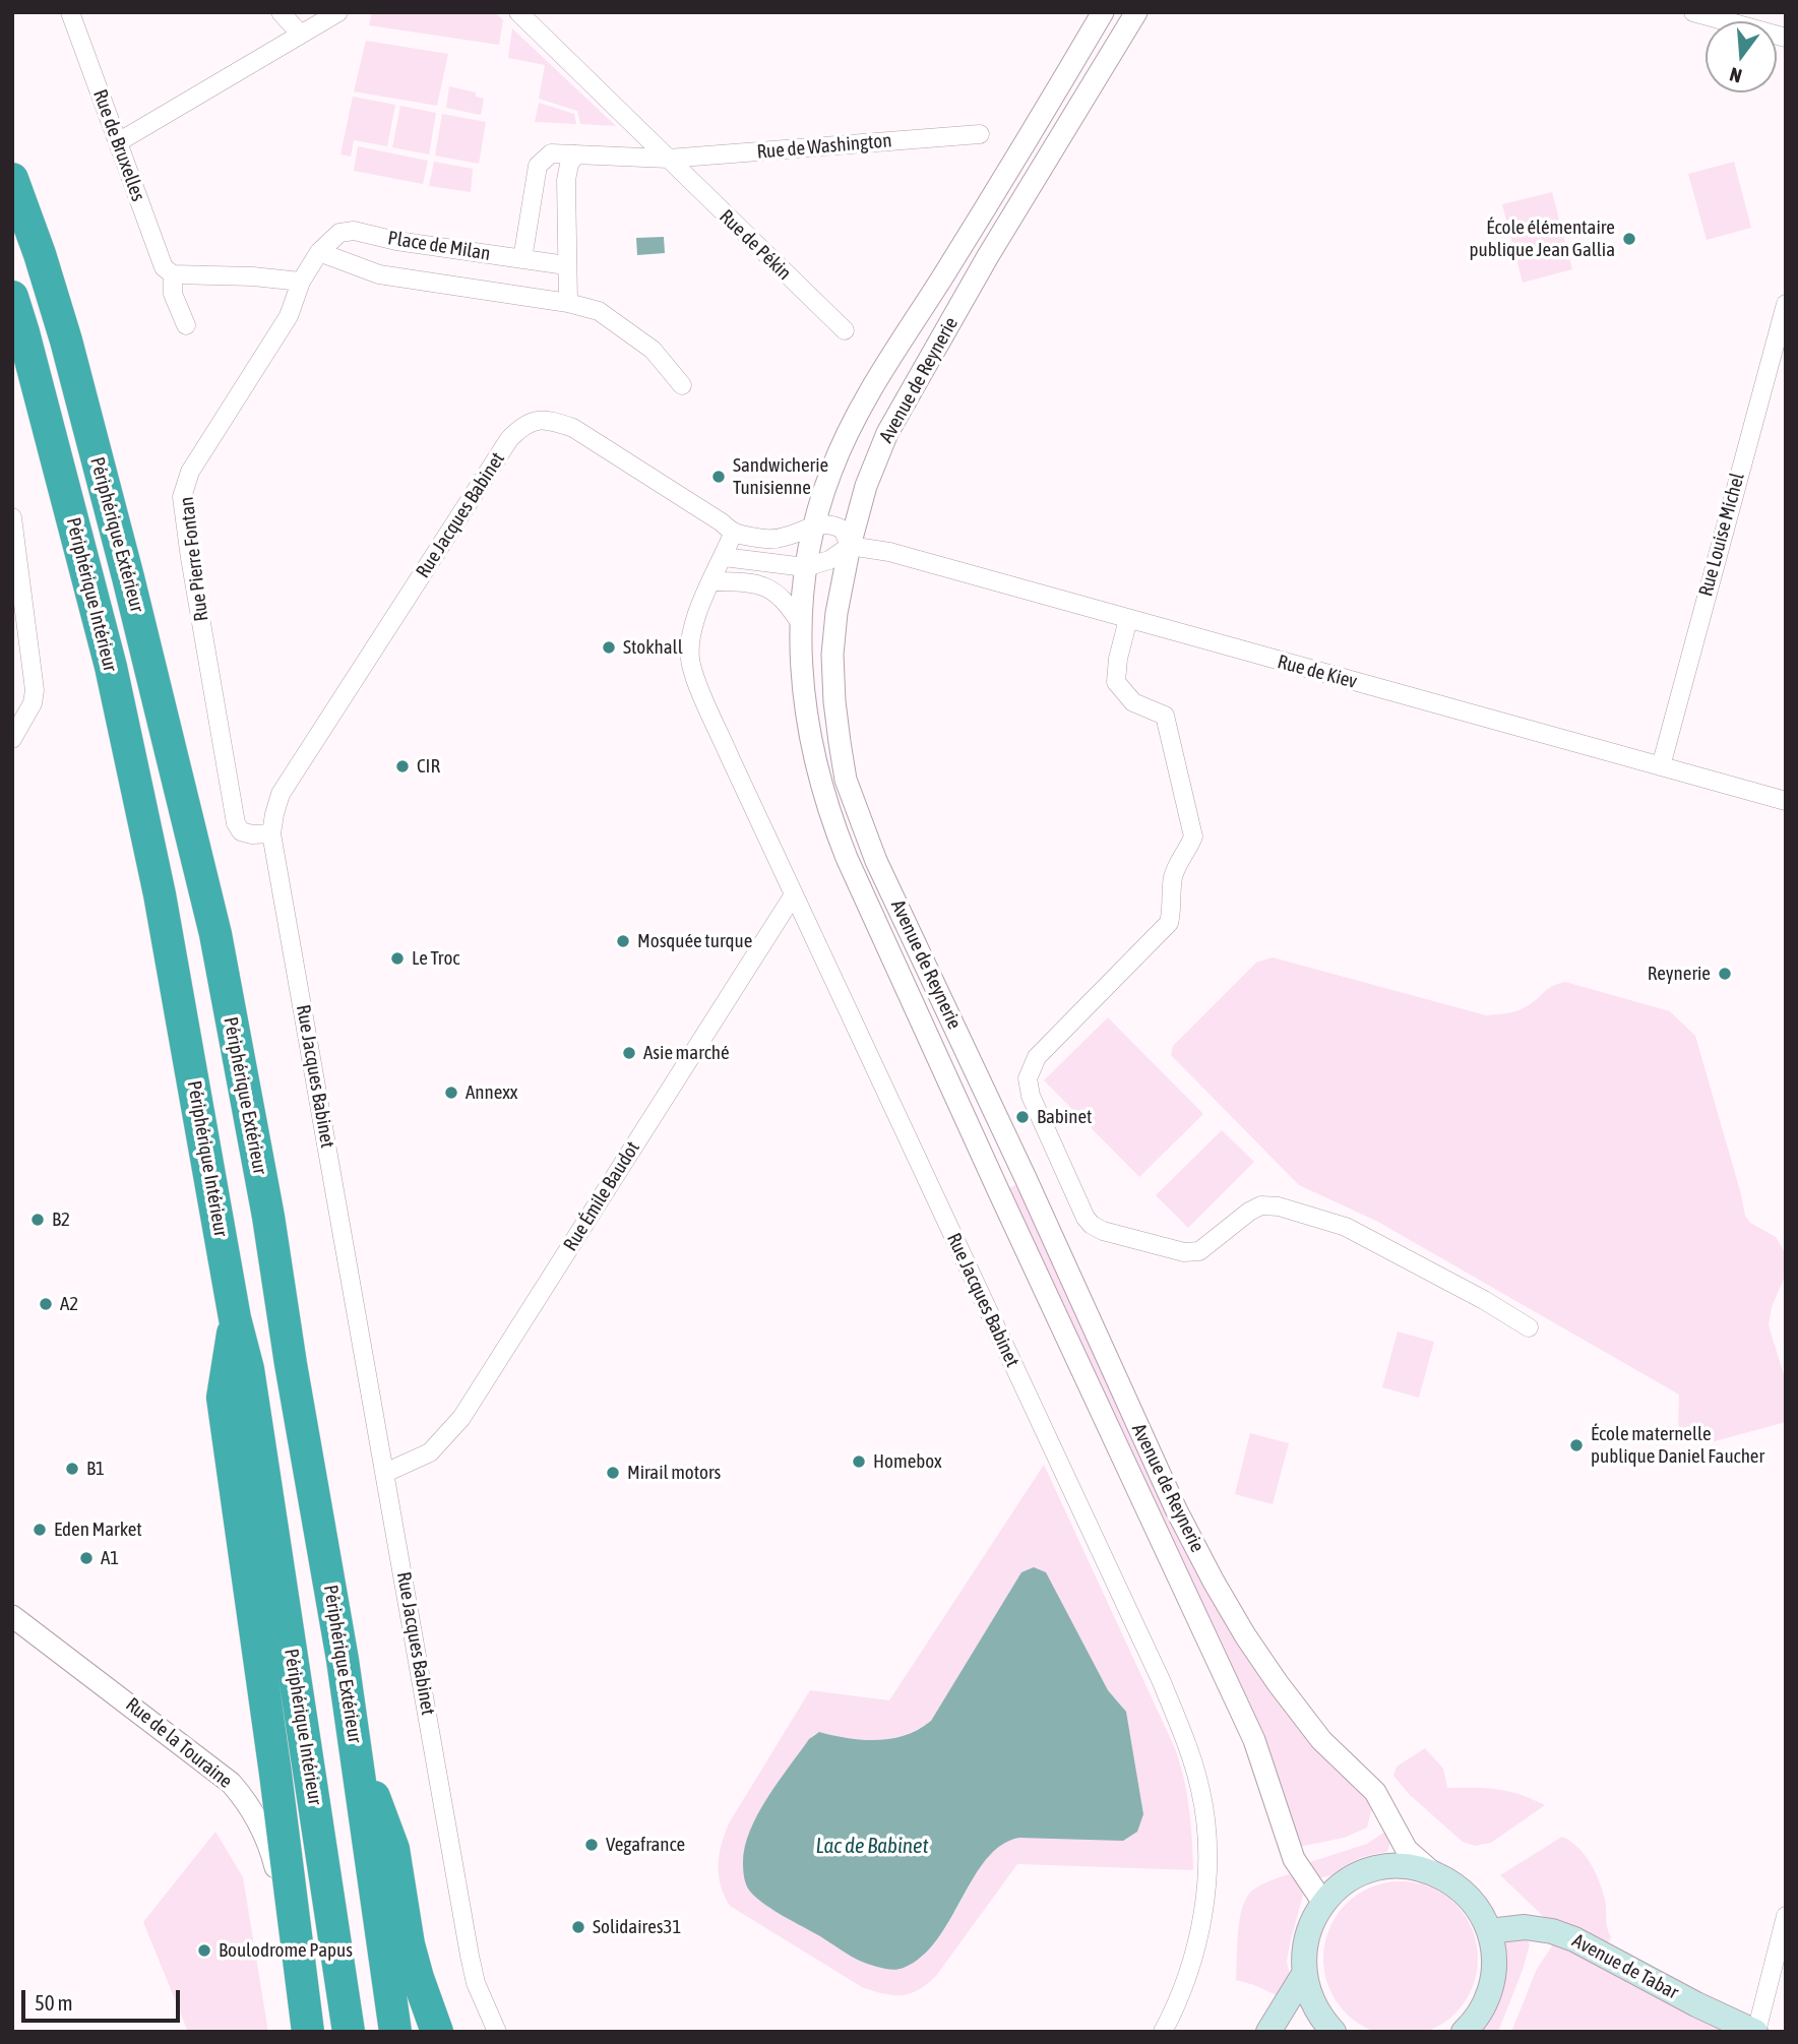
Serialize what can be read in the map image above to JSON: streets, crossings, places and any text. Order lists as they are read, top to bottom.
{
  "streets": {
    "highway": ["Périphérique Extérieur", "Périphérique Intérieur"],
    "main road": ["Avenue de Tabar"],
    "street": [
      "Rue de Bruxelles",
      "Rue de Washington",
      "Rue de Pékin",
      "Place de Milan",
      "Avenue de Reynerie",
      "Rue Jacques Babinet",
      "Rue Louise Michel",
      "Rue Pierre Fontan",
      "Rue de Kiev",
      "Rue Émile Baudot",
      "Rue de la Touraine"
    ]
  },
  "crossings": [
    ["Rue de Washington", "Rue de Pékin"],
    ["Rue de Washington", "Place de Milan"],
    ["Place de Milan", "Rue Pierre Fontan"],
    ["Avenue de Reynerie", "Rue Jacques Babinet"],
    ["Avenue de Reynerie", "Rue de Kiev"],
    ["Rue Jacques Babinet", "Rue Pierre Fontan"],
    ["Rue Jacques Babinet", "Rue Émile Baudot"],
    ["Rue Louise Michel", "Rue de Kiev"]
  ],
  "water": ["Lac de Babinet"],
  "places": [
    "École élémentaire publique Jean Gallia",
    "Sandwicherie Tunisienne",
    "Stokhall",
    "CIR",
    "Mosquée turque",
    "Le Troc",
    "Reynerie",
    "Asie marché",
    "Annexx",
    "Babinet",
    "B2",
    "A2",
    "École maternelle publique Daniel Faucher",
    "Homebox",
    "B1",
    "Mirail motors",
    "Eden Market",
    "A1",
    "Vegafrance",
    "Solidaires31",
    "Boulodrome Papus"
  ],
  "scale_bar": "50 m",
  "north": "bottom"
}
